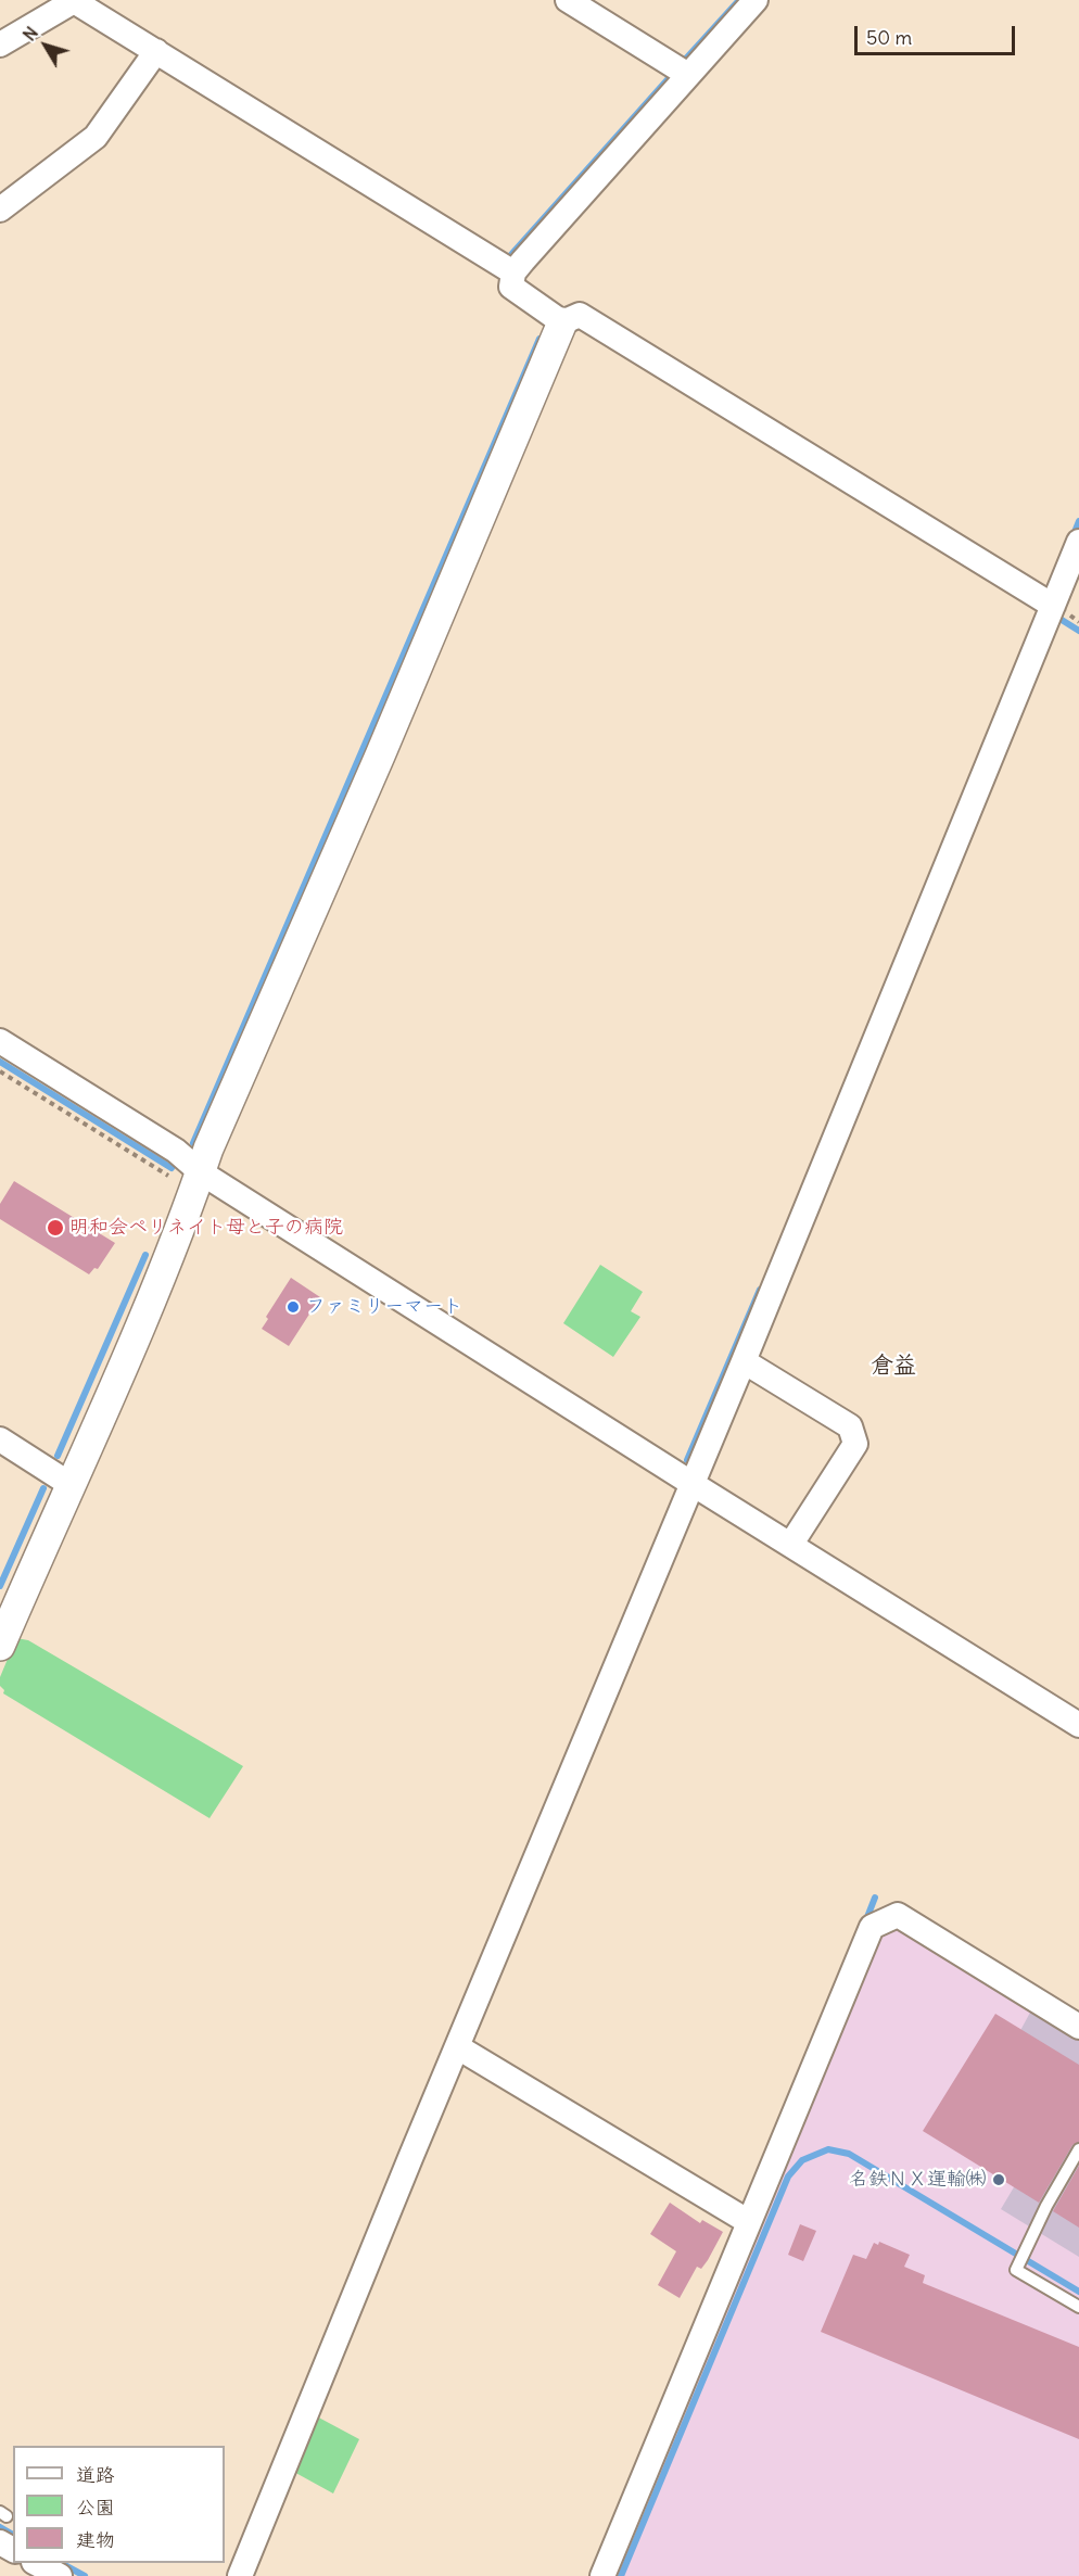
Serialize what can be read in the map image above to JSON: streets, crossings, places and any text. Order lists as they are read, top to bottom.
{
  "districts": ["倉益"],
  "places": ["明和会ペリネイト母と子の病院", "ファミリーマート", "名鉄ＮＸ運輸㈱"],
  "legend": ["道路", "公園", "建物"],
  "scale_bar": "50 m",
  "north": "top left"
}
